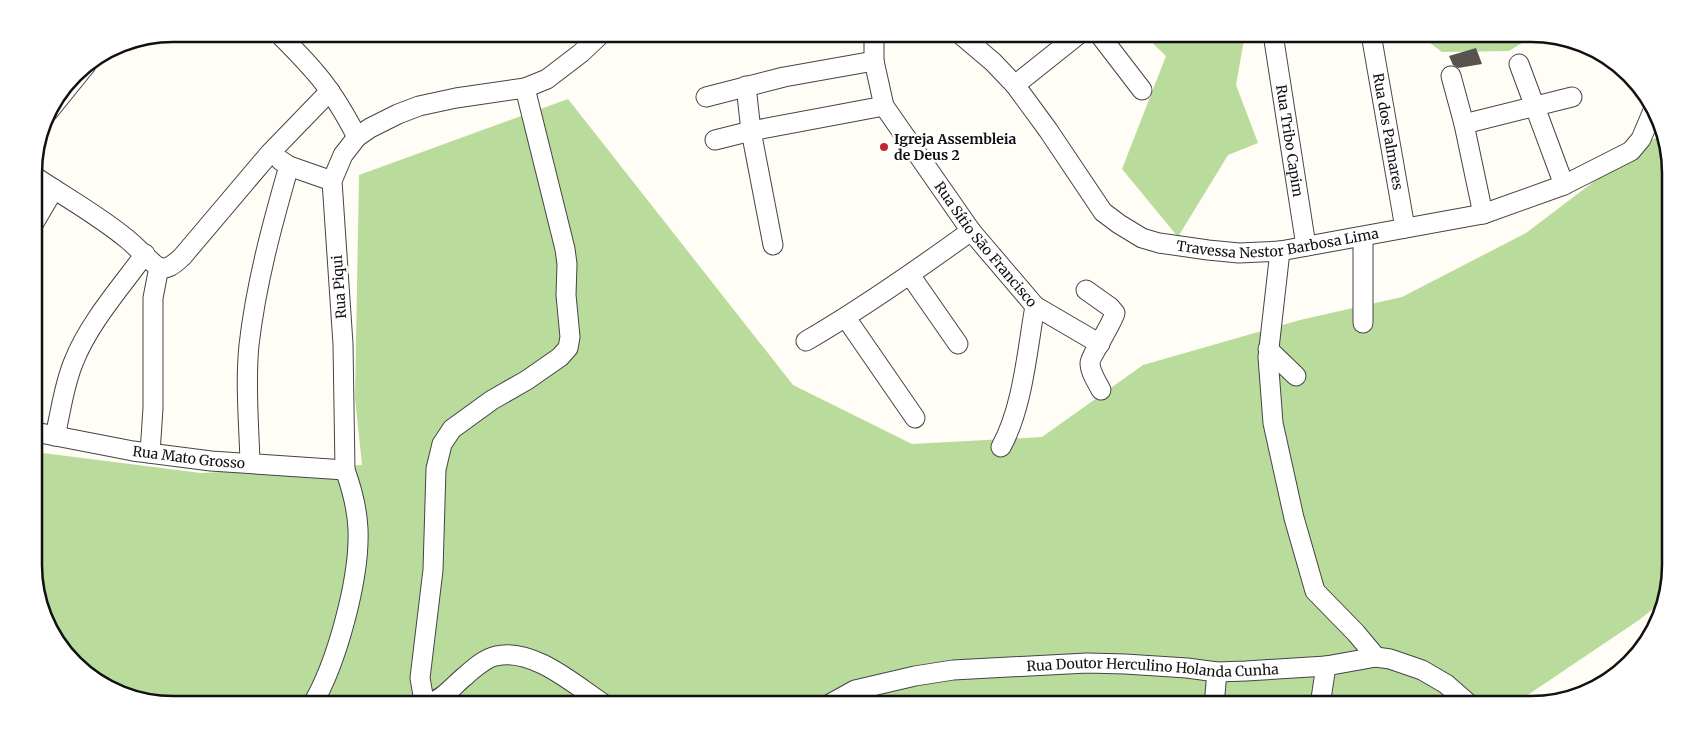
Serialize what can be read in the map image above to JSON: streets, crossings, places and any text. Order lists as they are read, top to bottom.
{
  "streets": {
    "street": [
      "Rua dos Palmares",
      "Rua Tribo Capim",
      "Travessa Nestor Barbosa Lima",
      "Rua Sítio São Francisco",
      "Rua Piqui",
      "Rua Mato Grosso",
      "Rua Doutor Herculino Holanda Cunha"
    ]
  },
  "crossings": [
    ["Rua dos Palmares", "Travessa Nestor Barbosa Lima"],
    ["Rua Tribo Capim", "Travessa Nestor Barbosa Lima"],
    ["Rua Piqui", "Rua Mato Grosso"]
  ],
  "places": ["Igreja Assembleia de Deus 2"]
}
